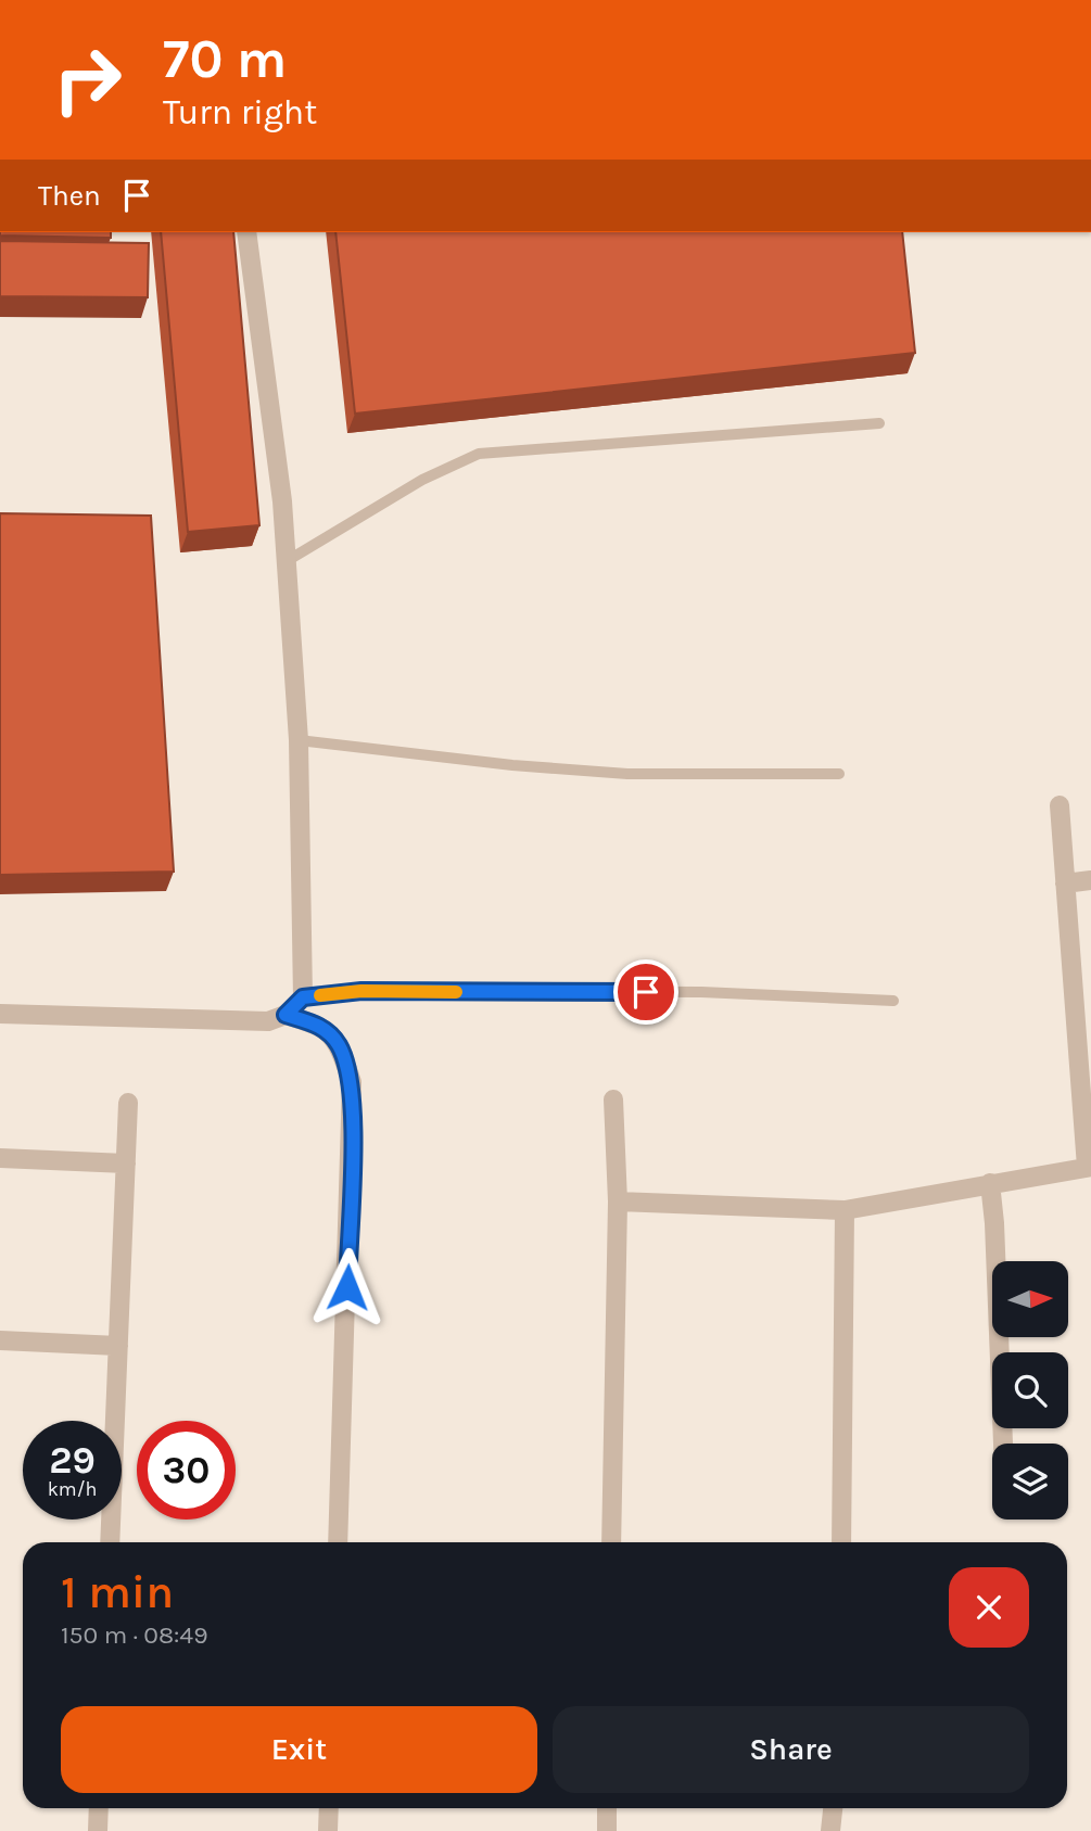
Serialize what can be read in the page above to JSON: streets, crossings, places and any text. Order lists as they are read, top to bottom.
{
  "north": "right",
  "page": {
    "turn": ["70 m", "Turn right"],
    "then": "Then",
    "speed": "29 km/h",
    "limit": "30",
    "heading": ["1 min", "150 m · 08:49"],
    "buttons": ["Exit", "Share"]
  }
}
